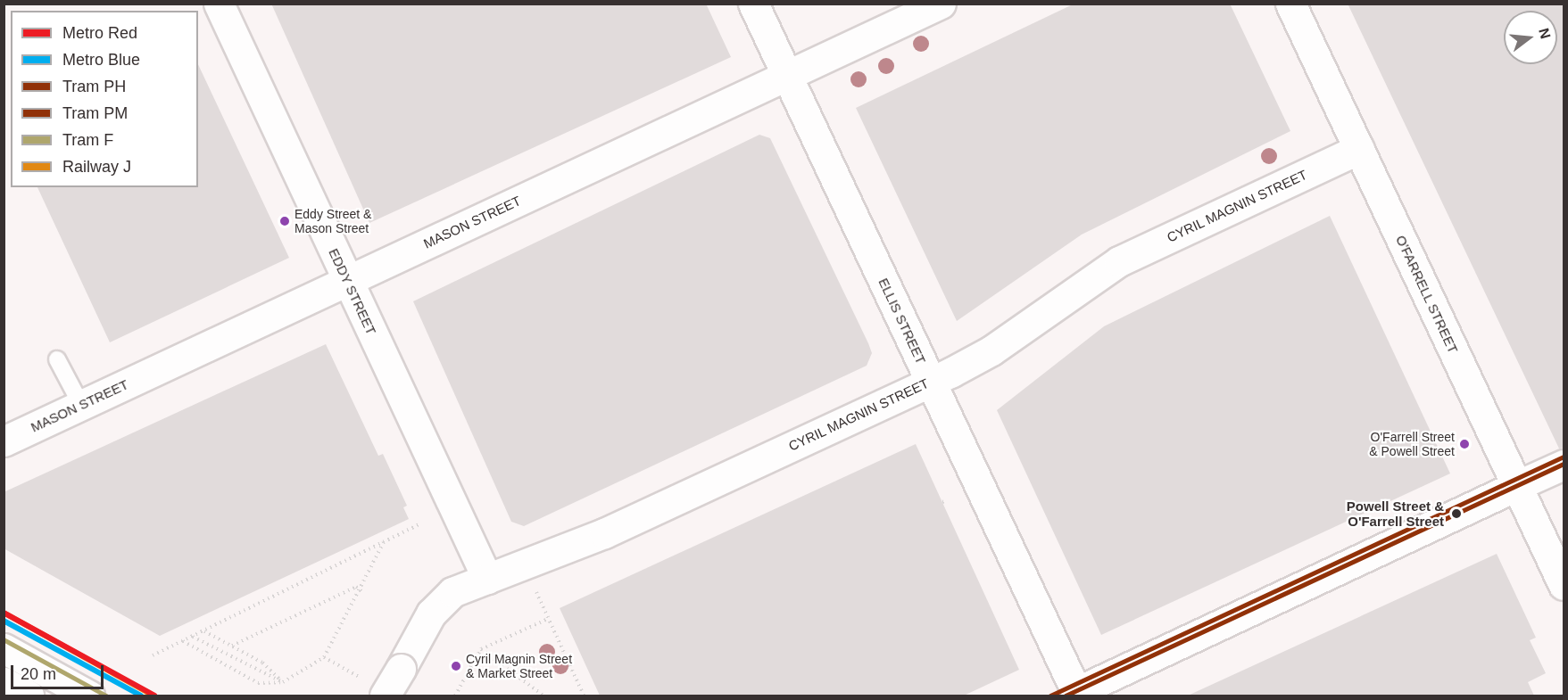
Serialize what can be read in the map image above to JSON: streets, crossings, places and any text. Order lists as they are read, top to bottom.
{
  "streets": {
    "street": [
      "CYRIL MAGNIN STREET",
      "MASON STREET",
      "EDDY STREET",
      "O'FARRELL STREET",
      "ELLIS STREET"
    ]
  },
  "crossings": [
    ["CYRIL MAGNIN STREET", "EDDY STREET"],
    ["CYRIL MAGNIN STREET", "O'FARRELL STREET"],
    ["CYRIL MAGNIN STREET", "ELLIS STREET"],
    ["MASON STREET", "EDDY STREET"],
    ["MASON STREET", "ELLIS STREET"]
  ],
  "places": [
    "Eddy Street & Mason Street",
    "O'Farrell Street & Powell Street",
    "Powell Street & O'Farrell Street",
    "Cyril Magnin Street & Market Street"
  ],
  "lines": [
    "tram line PH",
    "tram line PM",
    "metro line Red",
    "rail line J",
    "metro line Blue",
    "tram line F"
  ],
  "legend": [
    "Metro Red",
    "Metro Blue",
    "Tram PH",
    "Tram PM",
    "Tram F",
    "Railway J"
  ],
  "scale_bar": "20 m",
  "north": "right"
}
